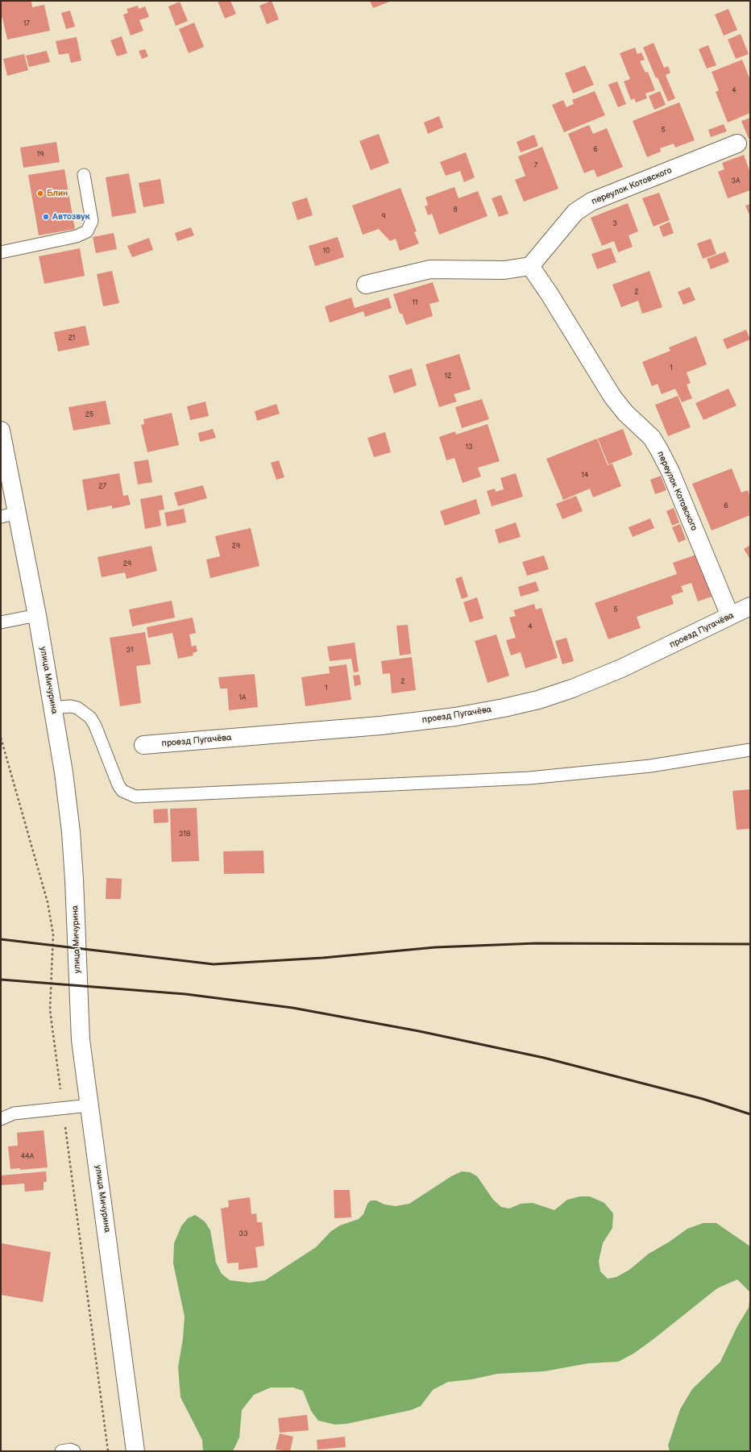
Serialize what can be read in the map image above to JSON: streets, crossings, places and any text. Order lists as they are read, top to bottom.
{
  "streets": {
    "street": ["переулок Котовского", "проезд Пугачёва", "улица Мичурина"]
  },
  "crossings": [
    ["переулок Котовского", "проезд Пугачёва"]
  ],
  "places": ["Блин", "Автозвук"],
  "house_numbers": [
    "17",
    "4",
    "5",
    "6",
    "19",
    "7",
    "3А",
    "8",
    "9",
    "3",
    "10",
    "2",
    "11",
    "21",
    "1",
    "12",
    "25",
    "13",
    "14",
    "27",
    "6",
    "29",
    "29",
    "5",
    "4",
    "31",
    "2",
    "1",
    "1А",
    "31В",
    "44А",
    "33"
  ]
}
